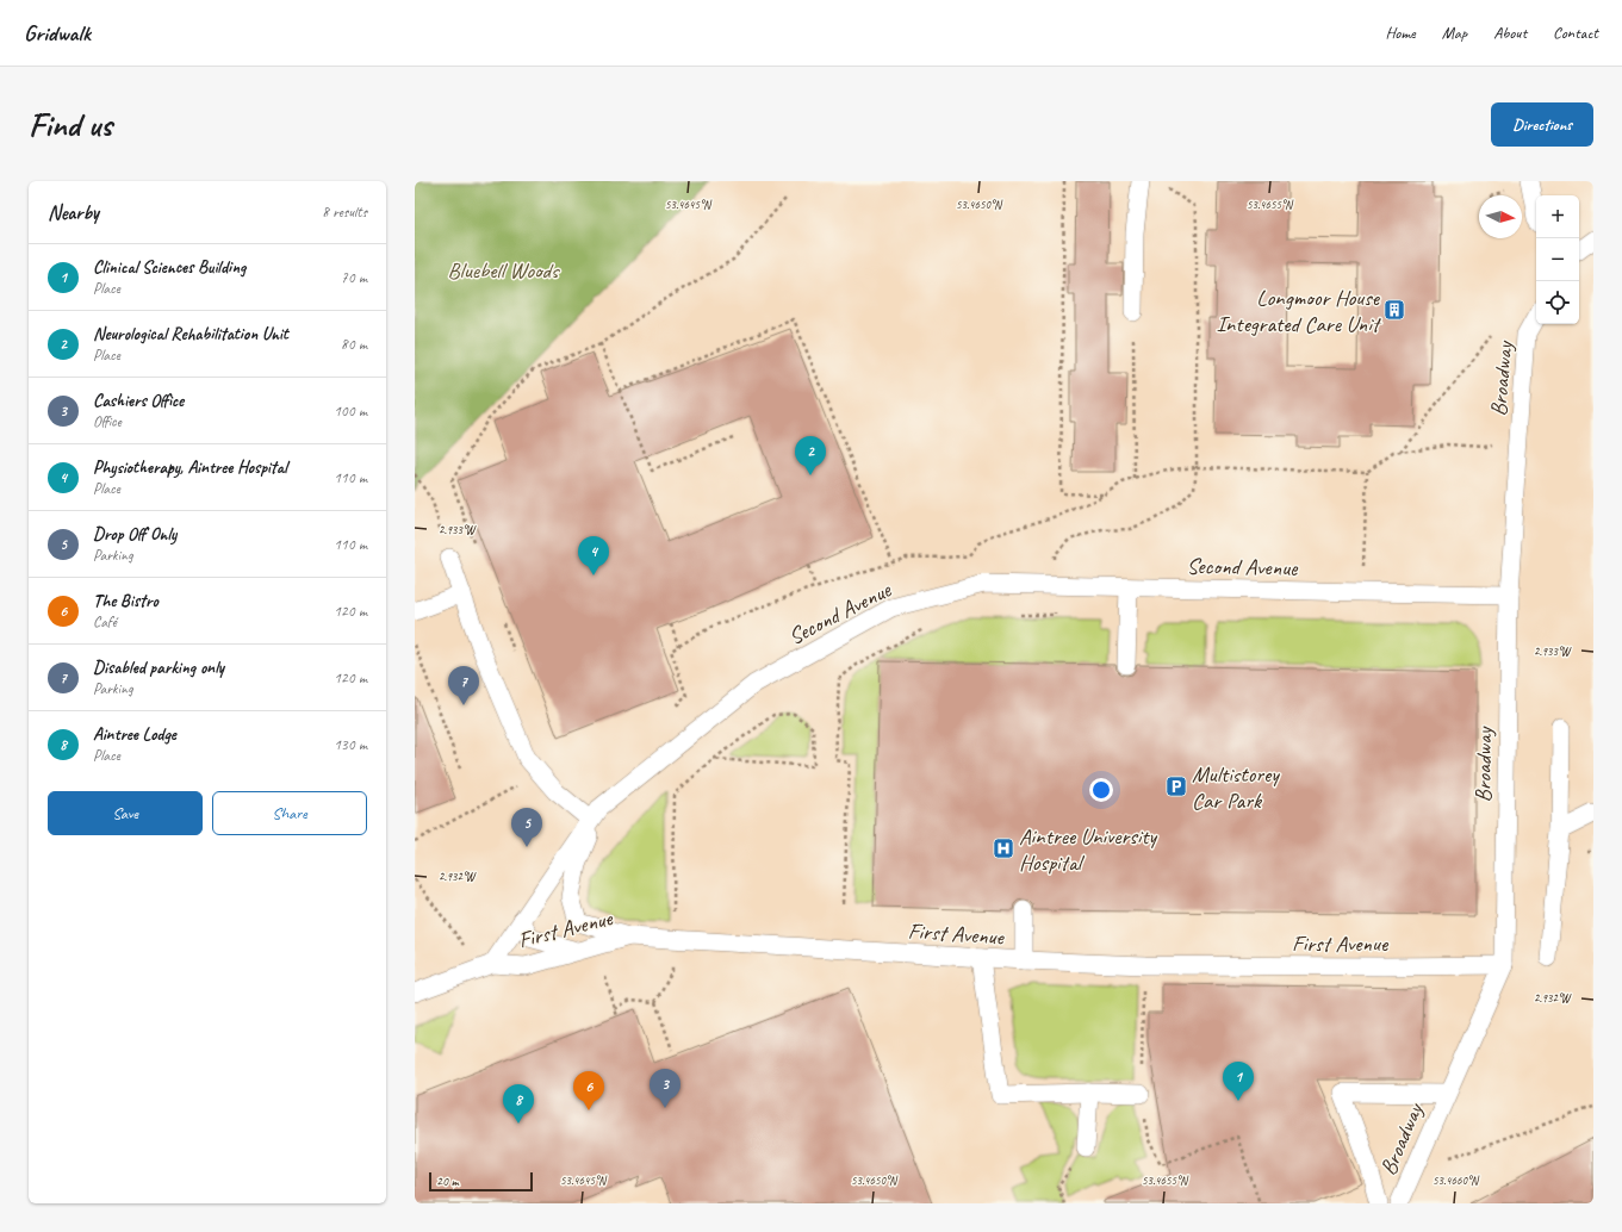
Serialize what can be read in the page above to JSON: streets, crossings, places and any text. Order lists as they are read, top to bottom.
{
  "streets": {
    "lane": ["Broadway", "Second Avenue", "First Avenue"]
  },
  "crossings": [
    ["Broadway", "Second Avenue"],
    ["Broadway", "First Avenue"],
    ["Second Avenue", "First Avenue"]
  ],
  "parks": ["Bluebell Woods"],
  "places": {
    "building": ["Longmoor House Integrated Care Unit"],
    "parking": ["Multistorey Car Park"],
    "hospital": ["Aintree University Hospital"]
  },
  "scale_bar": "20 m",
  "north": "right",
  "page": {
    "header": "Gridwalk",
    "nav": [
      "Home",
      "Map",
      "About",
      "Contact"
    ],
    "buttons": [
      "Directions",
      ["Save", "Share"]
    ],
    "title": "Find us",
    "heading": ["Nearby", "8 results"],
    "map_buttons": ["+", "−"],
    "list": [
      {
        "mark": "1",
        "name": "Clinical Sciences Building",
        "note": "Place",
        "value": "70 m"
      },
      {
        "mark": "2",
        "name": "Neurological Rehabilitation Unit",
        "note": "Place",
        "value": "80 m"
      },
      {
        "mark": "3",
        "name": "Cashiers Office",
        "note": "Office",
        "value": "100 m"
      },
      {
        "mark": "4",
        "name": "Physiotherapy, Aintree Hospital",
        "note": "Place",
        "value": "110 m"
      },
      {
        "mark": "5",
        "name": "Drop Off Only",
        "note": "Parking",
        "value": "110 m"
      },
      {
        "mark": "6",
        "name": "The Bistro",
        "note": "Café",
        "value": "120 m"
      },
      {
        "mark": "7",
        "name": "Disabled parking only",
        "note": "Parking",
        "value": "120 m"
      },
      {
        "mark": "8",
        "name": "Aintree Lodge",
        "note": "Place",
        "value": "130 m"
      }
    ],
    "pins": [
      "2",
      "4",
      "7",
      "5",
      "1",
      "3",
      "6",
      "8"
    ],
    "scale": "20 m"
  },
  "coordinates": [
    "53.4645°N",
    "53.4650°N",
    "53.4655°N",
    "2.933°W",
    "2.932°W",
    "53.4660°N"
  ]
}
